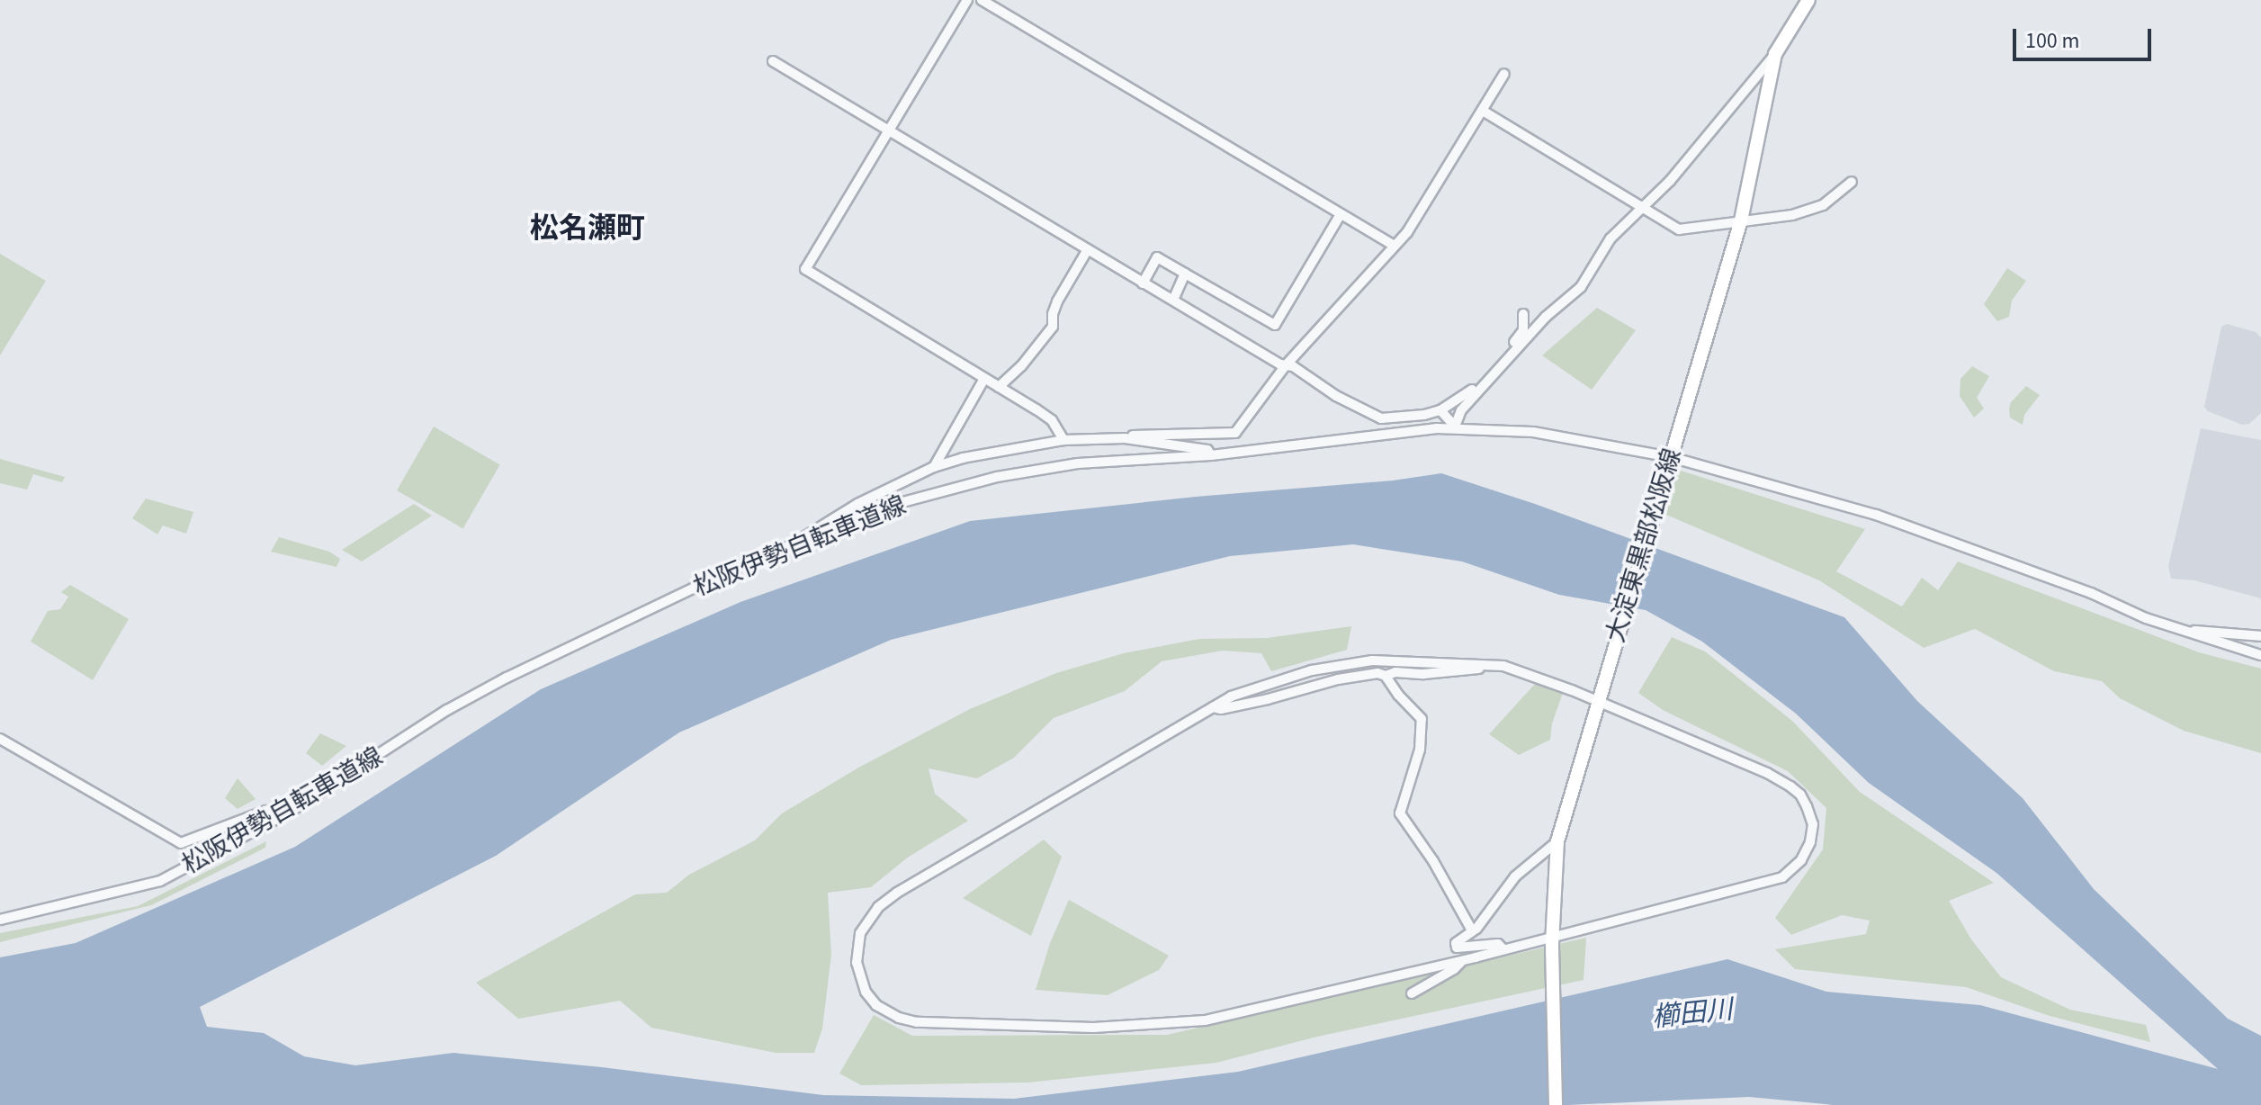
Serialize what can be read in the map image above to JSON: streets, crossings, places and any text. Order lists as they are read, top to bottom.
{
  "streets": {
    "main road": ["大淀東黒部松阪線"],
    "street": ["松阪伊勢自転車道線"]
  },
  "crossings": [
    ["大淀東黒部松阪線", "松阪伊勢自転車道線"]
  ],
  "districts": ["松名瀬町"],
  "water": ["櫛田川"],
  "scale_bar": "100 m"
}
